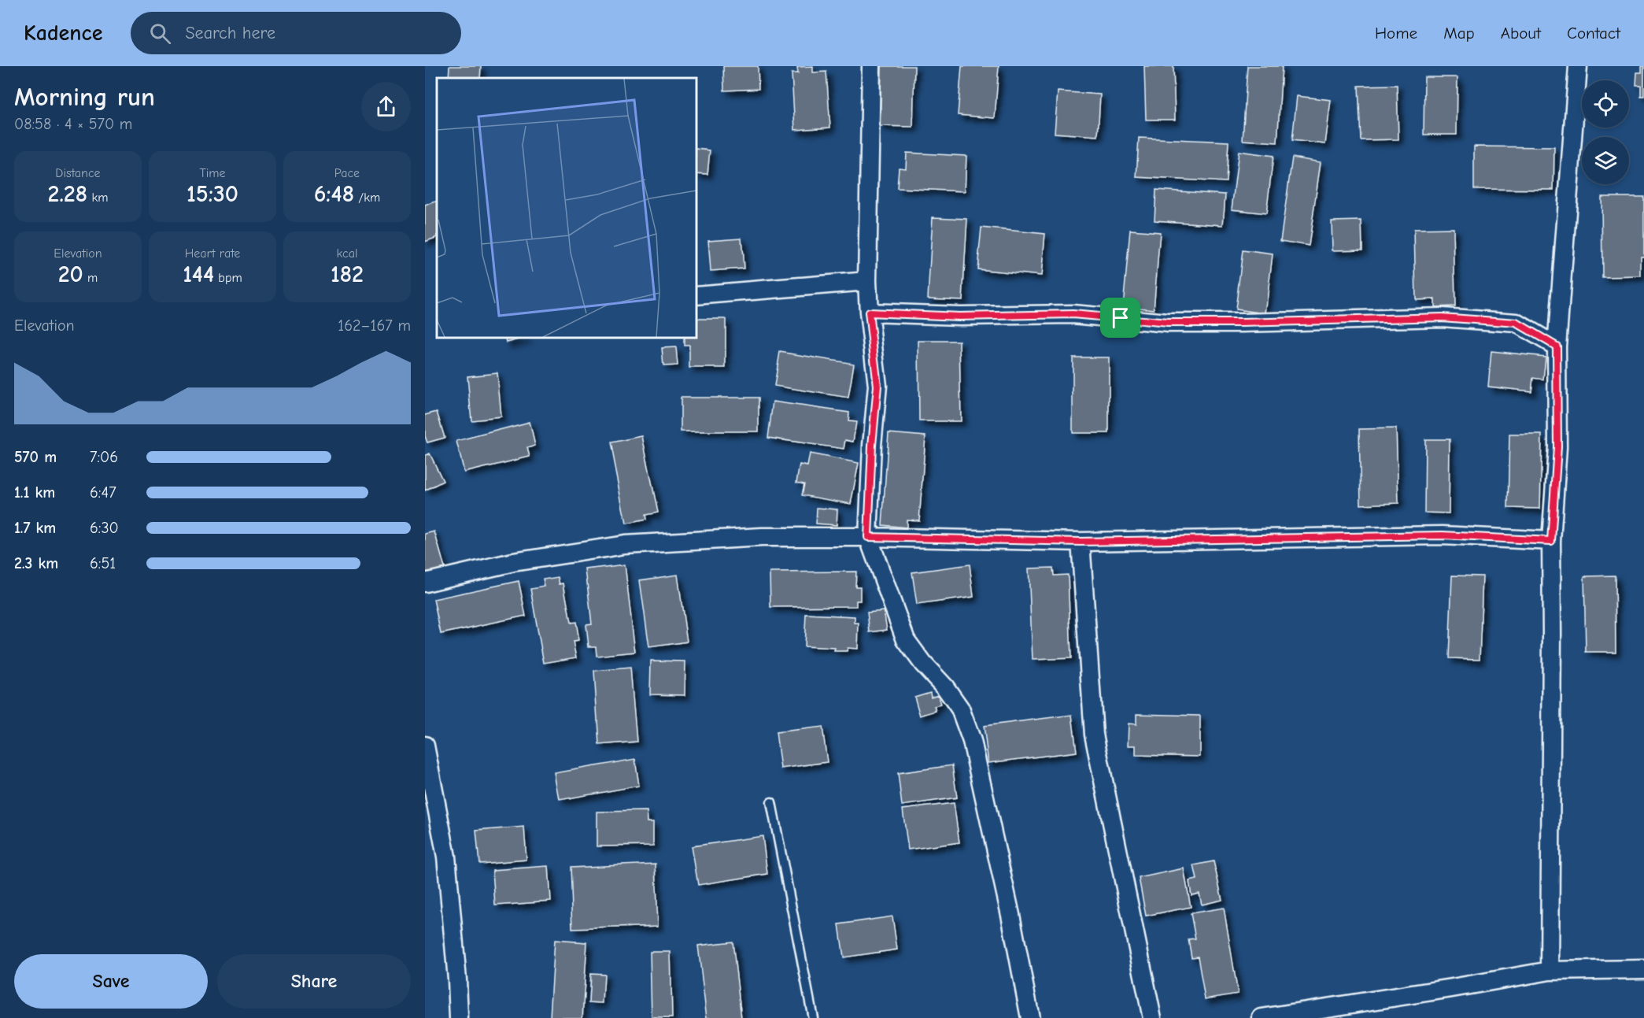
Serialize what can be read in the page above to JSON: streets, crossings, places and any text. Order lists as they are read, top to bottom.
{
  "page": {
    "header": "Kadence",
    "search": "Search here",
    "nav": [
      "Home",
      "Map",
      "About",
      "Contact"
    ],
    "heading": ["Morning run", "08:58 · 4 × 570 m"],
    "stats": [
      ["Distance", "2.28 km"],
      ["Time", "15:30"],
      ["Pace", "6:48 /km"],
      ["Elevation", "20 m"],
      ["Heart rate", "144 bpm"],
      ["kcal", "182"]
    ],
    "chart": ["Elevation", "162–167 m"],
    "list": [
      {
        "name": "570 m",
        "note": "7:06"
      },
      {
        "name": "1.1 km",
        "note": "6:47"
      },
      {
        "name": "1.7 km",
        "note": "6:30"
      },
      {
        "name": "2.3 km",
        "note": "6:51"
      }
    ],
    "buttons": ["Save", "Share"]
  }
}
